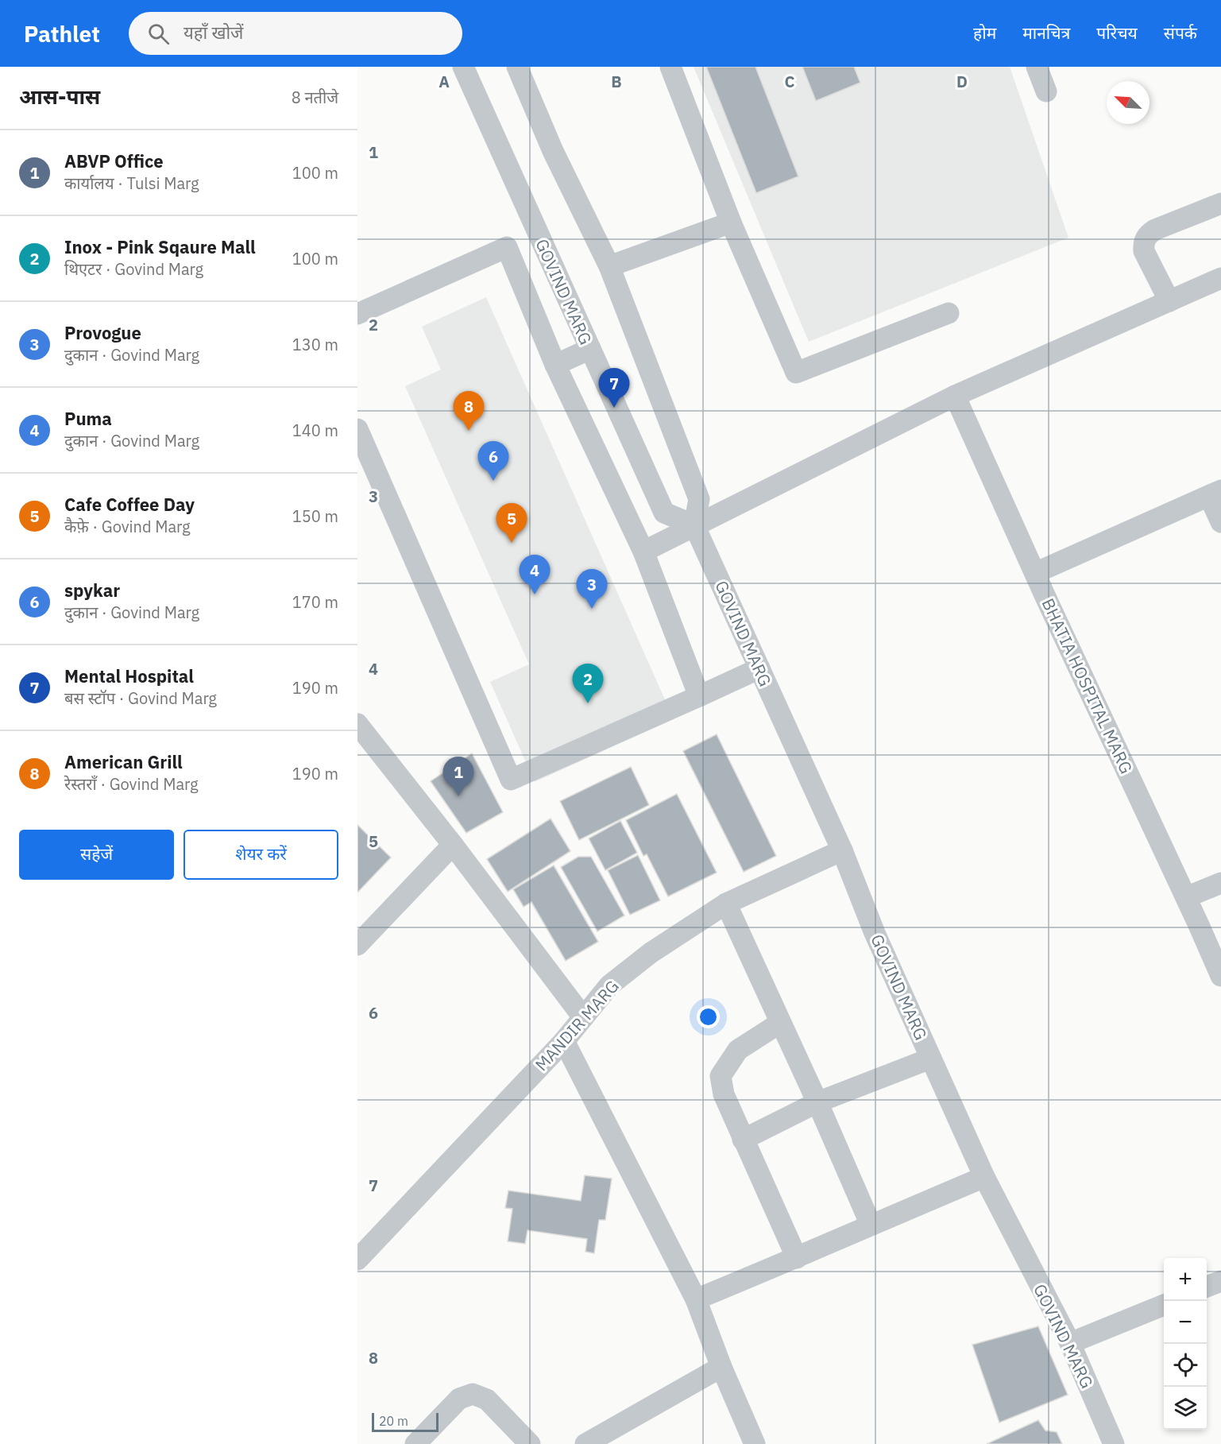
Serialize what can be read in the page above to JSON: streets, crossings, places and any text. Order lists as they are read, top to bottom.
{
  "streets": {
    "street": ["GOVIND MARG", "BHATIA HOSPITAL MARG", "MANDIR MARG"]
  },
  "crossings": [
    ["GOVIND MARG", "MANDIR MARG"]
  ],
  "scale_bar": "20 m",
  "north": "top left",
  "page": {
    "header": "Pathlet",
    "search": "यहाँ खोजें",
    "nav": [
      "होम",
      "मानचित्र",
      "परिचय",
      "संपर्क"
    ],
    "heading": ["आस-पास", "8 नतीजे"],
    "list": [
      {
        "mark": "1",
        "name": "ABVP Office",
        "note": "कार्यालय · Tulsi Marg",
        "value": "100 m"
      },
      {
        "mark": "2",
        "name": "Inox - Pink Sqaure Mall",
        "note": "थिएटर · Govind Marg",
        "value": "100 m"
      },
      {
        "mark": "3",
        "name": "Provogue",
        "note": "दुकान · Govind Marg",
        "value": "130 m"
      },
      {
        "mark": "4",
        "name": "Puma",
        "note": "दुकान · Govind Marg",
        "value": "140 m"
      },
      {
        "mark": "5",
        "name": "Cafe Coffee Day",
        "note": "कैफ़े · Govind Marg",
        "value": "150 m"
      },
      {
        "mark": "6",
        "name": "spykar",
        "note": "दुकान · Govind Marg",
        "value": "170 m"
      },
      {
        "mark": "7",
        "name": "Mental Hospital",
        "note": "बस स्टॉप · Govind Marg",
        "value": "190 m"
      },
      {
        "mark": "8",
        "name": "American Grill",
        "note": "रेस्तराँ · Govind Marg",
        "value": "190 m"
      }
    ],
    "pins": [
      "7",
      "8",
      "6",
      "5",
      "4",
      "3",
      "2",
      "1"
    ],
    "buttons": ["सहेजें", "शेयर करें"],
    "map_buttons": ["+", "−"],
    "scale": "20 m"
  },
  "grid": {
    "columns": [
      "A",
      "B",
      "C",
      "D"
    ],
    "rows": [
      "1",
      "2",
      "3",
      "4",
      "5",
      "6",
      "7",
      "8"
    ]
  }
}
